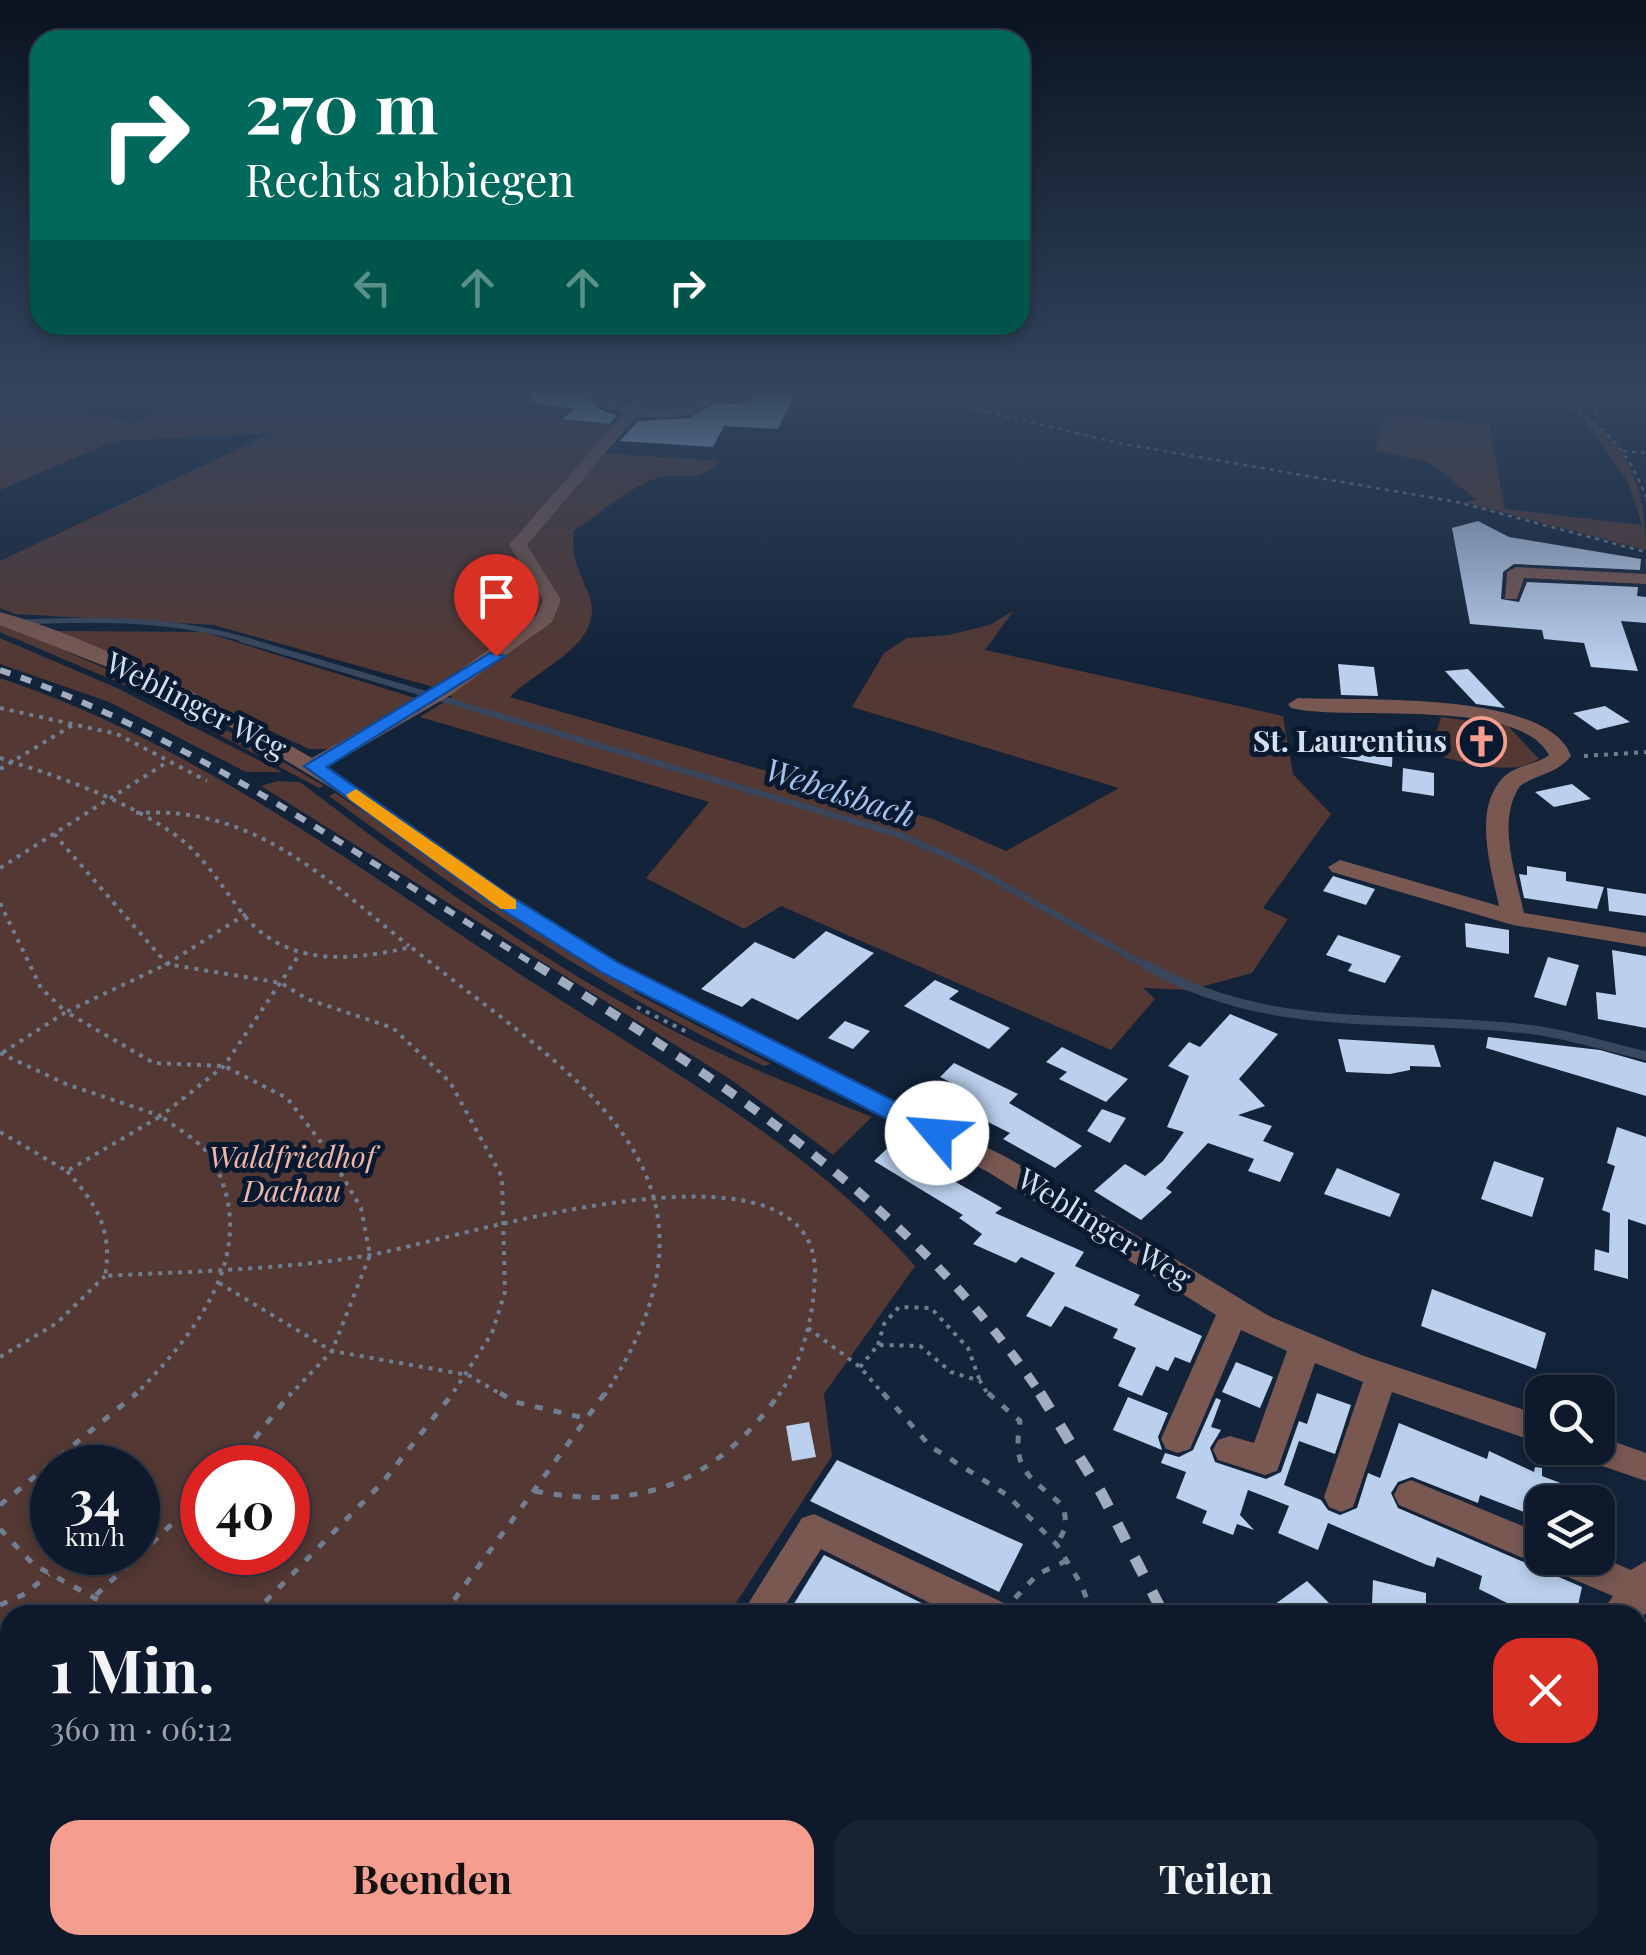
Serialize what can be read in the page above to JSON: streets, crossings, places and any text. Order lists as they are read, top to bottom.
{
  "streets": {
    "street": ["Weblinger Weg"]
  },
  "water": ["Webelsbach"],
  "parks": ["Waldfriedhof Dachau"],
  "places": {
    "church": ["St. Laurentius"]
  },
  "page": {
    "turn": ["270 m", "Rechts abbiegen"],
    "speed": "34 km/h",
    "limit": "40",
    "heading": ["1 Min.", "360 m · 06:12"],
    "buttons": ["Beenden", "Teilen"]
  }
}
